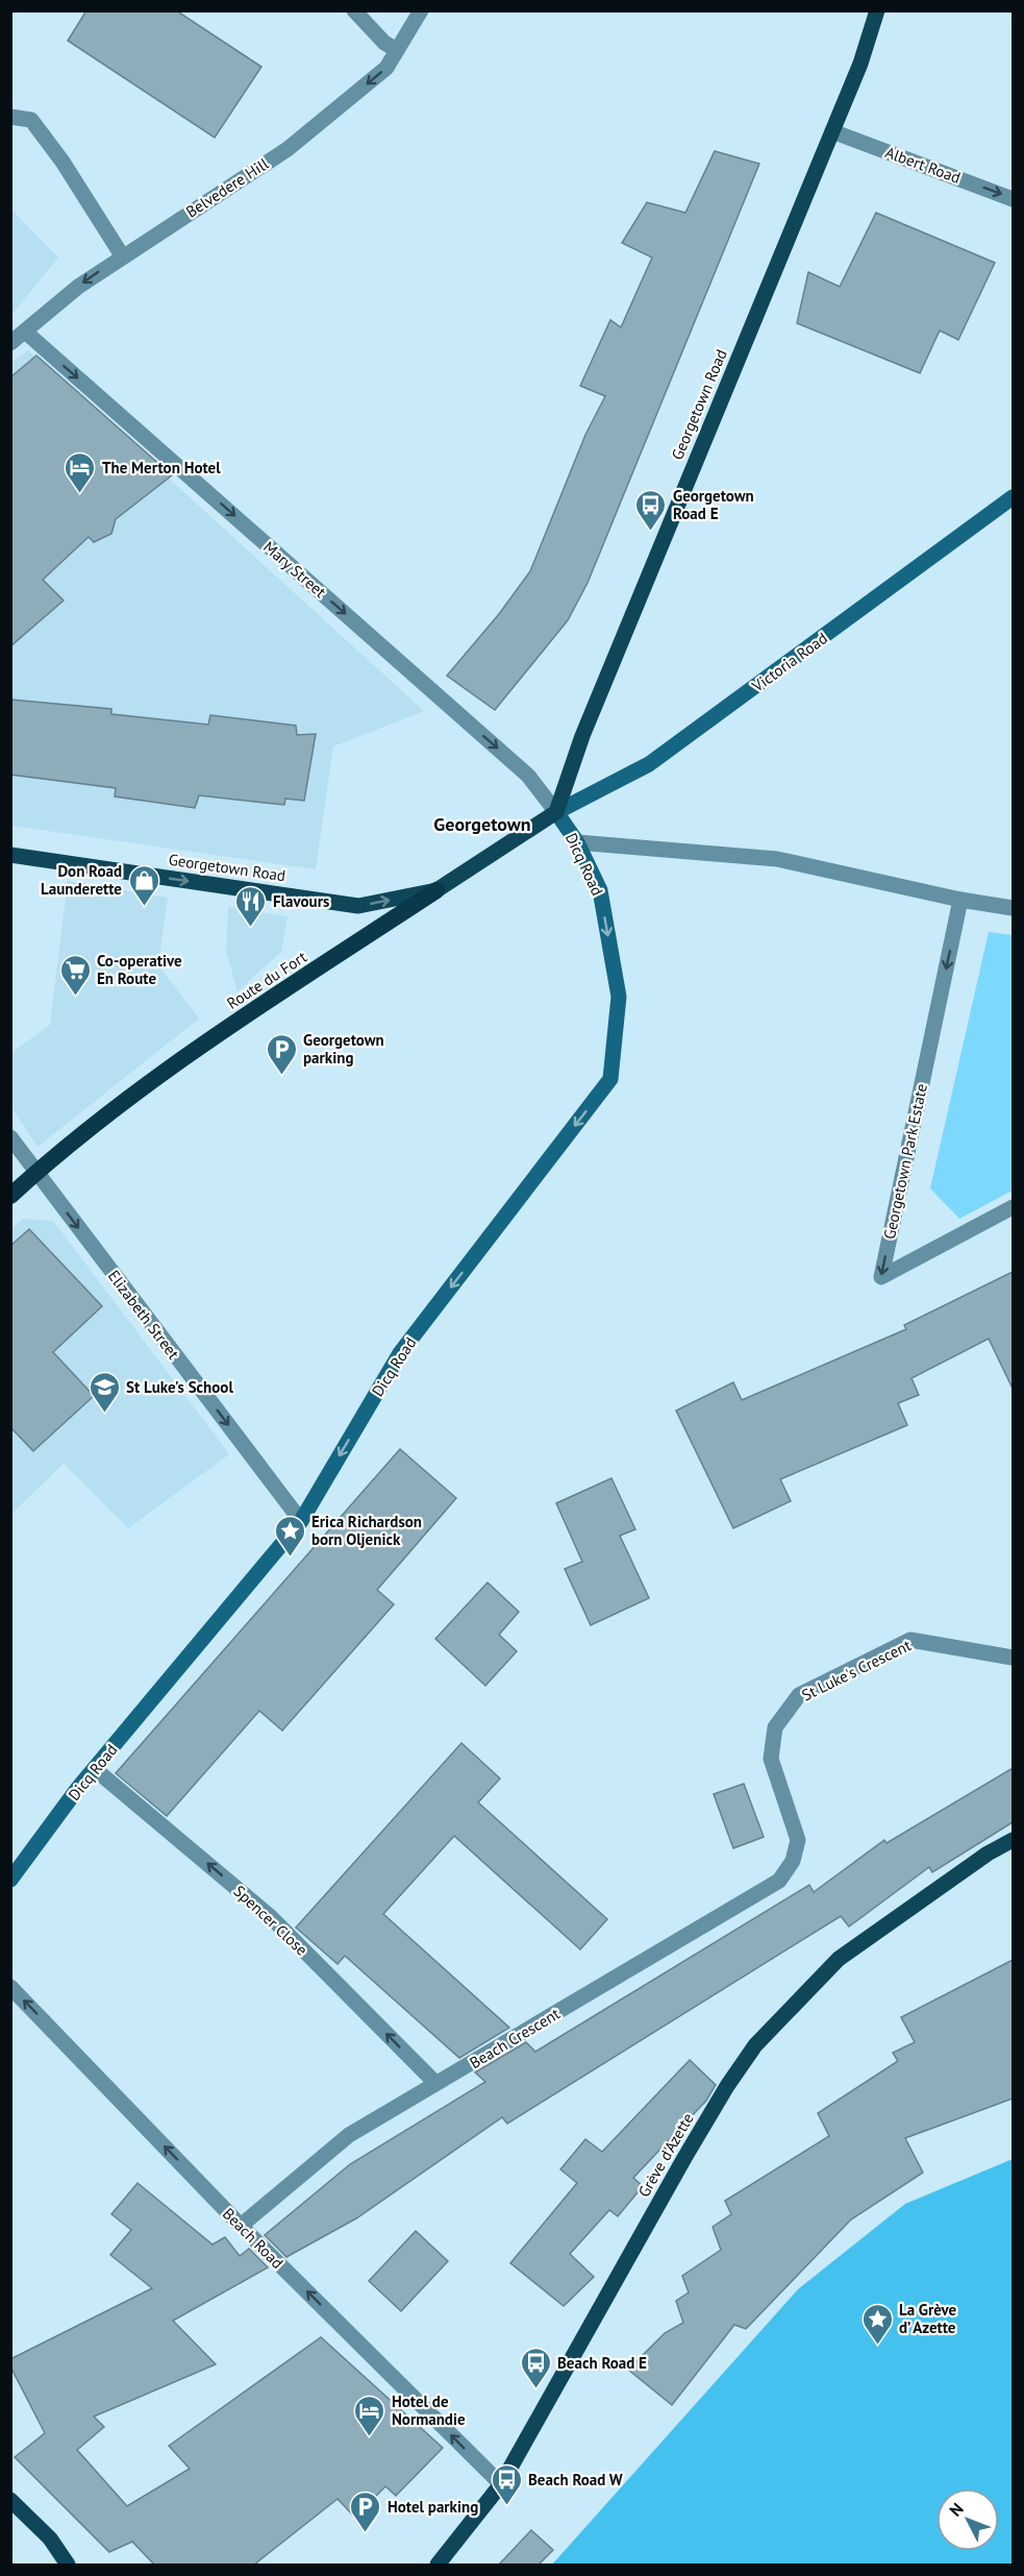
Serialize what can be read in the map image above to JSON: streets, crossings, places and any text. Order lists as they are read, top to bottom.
{
  "streets": {
    "highway": ["Route du Fort"],
    "main road": [
      "Georgetown Road",
      "Victoria Road",
      "Dicq Road",
      "Grève d'Azette"
    ],
    "street": [
      "Albert Road",
      "Belvedere Hill",
      "Mary Street",
      "Georgetown Park Estate",
      "Elizabeth Street",
      "St Luke's Crescent",
      "Spencer Close",
      "Beach Crescent",
      "Beach Road"
    ]
  },
  "crossings": [
    ["Albert Road", "Georgetown Road"],
    ["Belvedere Hill", "Mary Street"],
    ["Georgetown Road", "Mary Street"],
    ["Georgetown Road", "Victoria Road"],
    ["Georgetown Road", "Dicq Road"],
    ["Georgetown Road", "Route du Fort"],
    ["Mary Street", "Victoria Road"],
    ["Mary Street", "Dicq Road"],
    ["Mary Street", "Route du Fort"],
    ["Victoria Road", "Dicq Road"],
    ["Victoria Road", "Route du Fort"],
    ["Dicq Road", "Route du Fort"],
    ["Dicq Road", "Elizabeth Street"],
    ["Dicq Road", "Spencer Close"],
    ["Route du Fort", "Elizabeth Street"],
    ["St Luke's Crescent", "Beach Crescent"],
    ["Spencer Close", "Beach Crescent"],
    ["Beach Crescent", "Beach Road"],
    ["Grève d'Azette", "Beach Road"]
  ],
  "one_way": [
    "Albert Road",
    "Belvedere Hill",
    "Mary Street",
    "Dicq Road",
    "Elizabeth Street",
    "Spencer Close",
    "Beach Road"
  ],
  "districts": ["Georgetown"],
  "places": {
    "hotel": ["The Merton Hotel", "Hotel de Normandie"],
    "bus stop": ["Georgetown Road E", "Beach Road E", "Beach Road W"],
    "shop": ["Don Road Launderette"],
    "restaurant": ["Flavours"],
    "supermarket": ["Co-operative En Route"],
    "parking": ["Georgetown parking", "Hotel parking"],
    "school or university": ["St Luke's School"],
    "place": ["Erica Richardson born Oljenick", "La Grève d’ Azette"]
  },
  "north": "top left"
}
